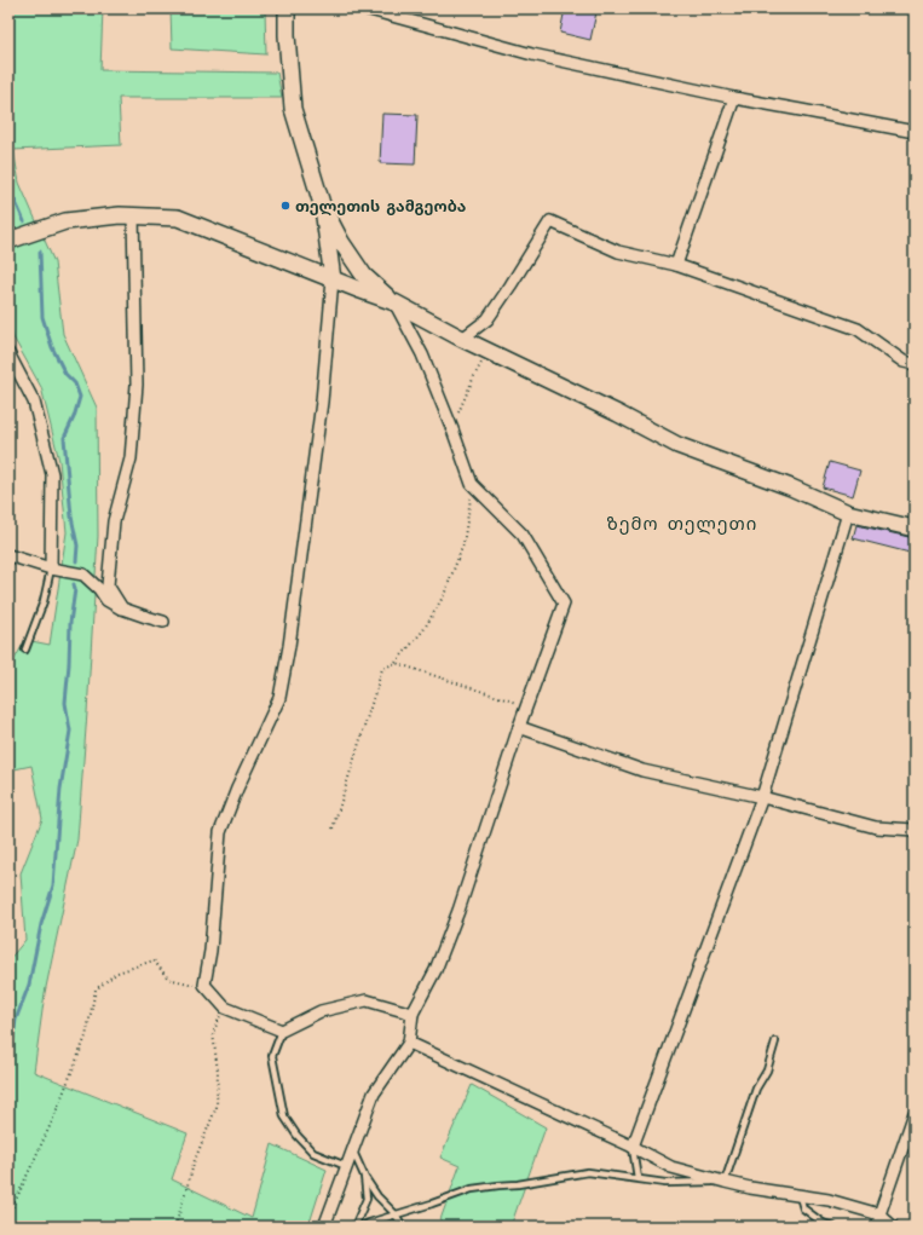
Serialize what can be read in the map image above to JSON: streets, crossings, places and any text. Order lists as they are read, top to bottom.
{
  "districts": ["ზემო თელეთი"],
  "places": ["თელეთის გამგეობა"]
}
